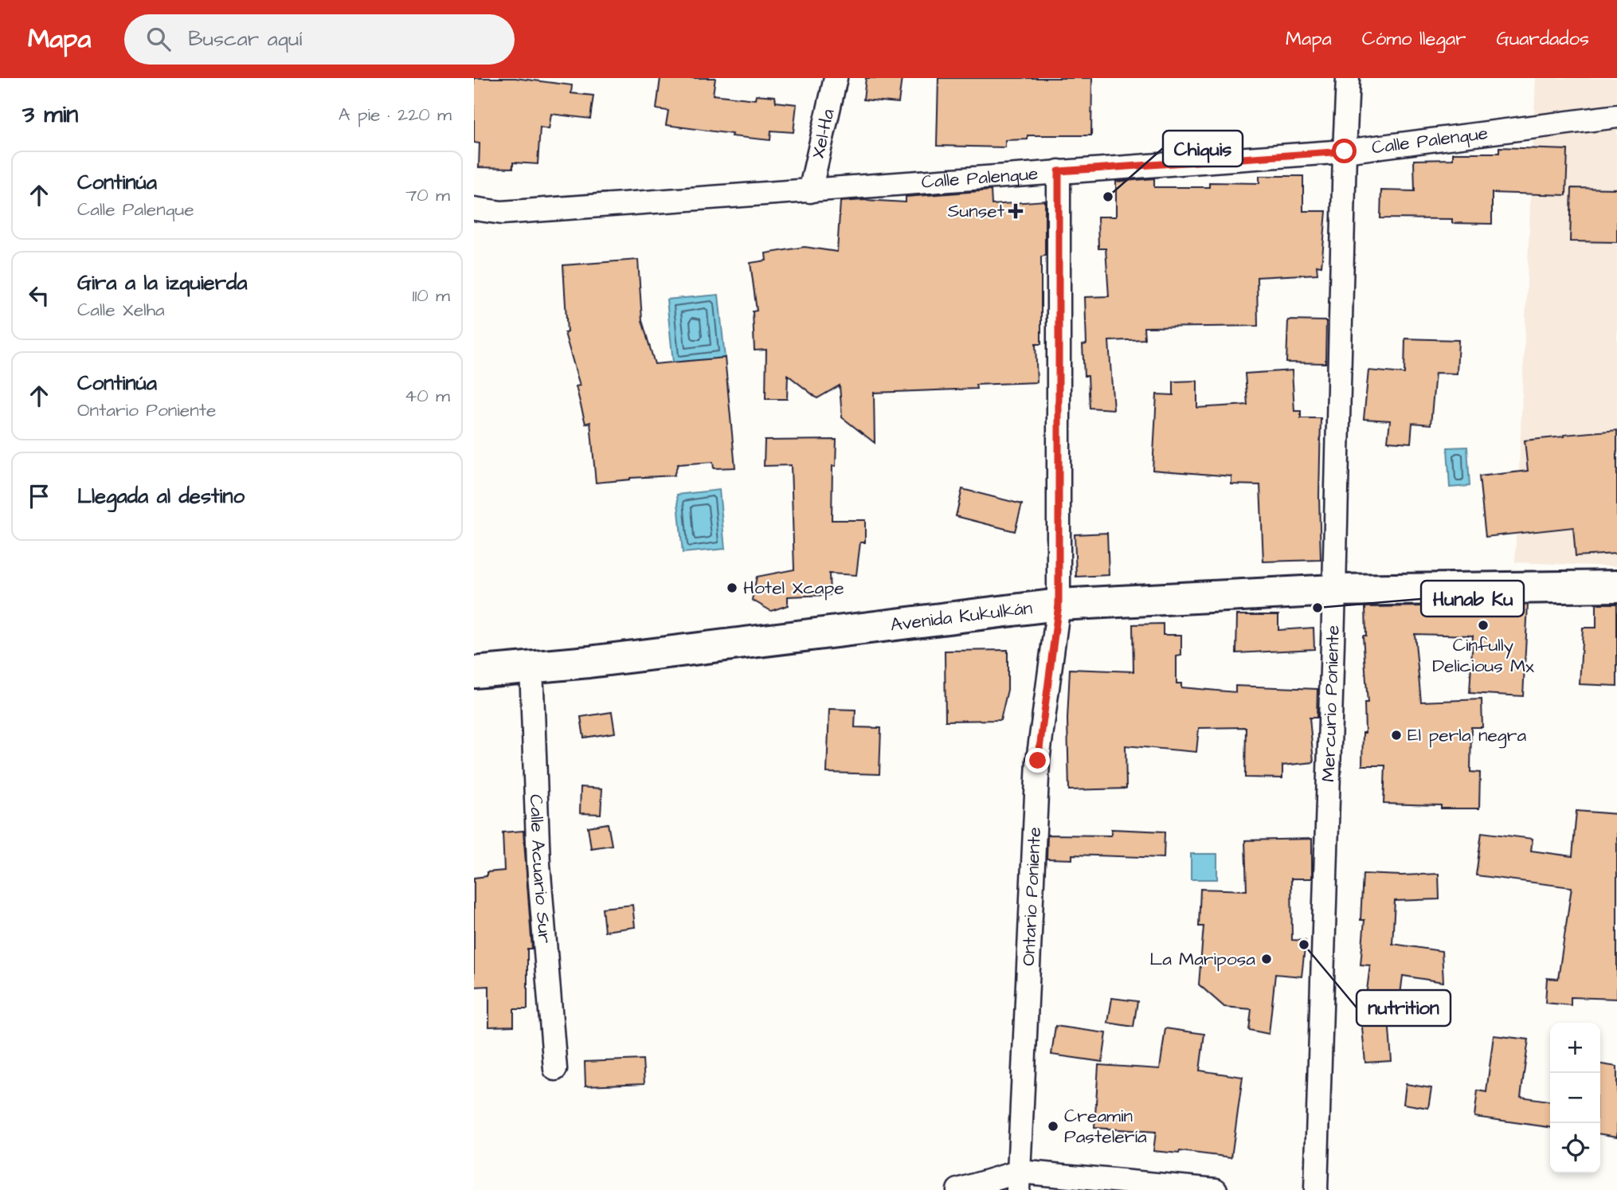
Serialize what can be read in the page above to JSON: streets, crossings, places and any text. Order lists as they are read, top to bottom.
{
  "streets": {
    "street": [
      "Xel-Ha",
      "Calle Palenque",
      "Avenida Kukulkán",
      "Mercurio Poniente",
      "Calle Acuario Sur",
      "Ontario Poniente"
    ]
  },
  "crossings": [
    ["Xel-Ha", "Calle Palenque"],
    ["Calle Palenque", "Mercurio Poniente"],
    ["Calle Palenque", "Ontario Poniente"],
    ["Avenida Kukulkán", "Mercurio Poniente"],
    ["Avenida Kukulkán", "Calle Acuario Sur"],
    ["Avenida Kukulkán", "Ontario Poniente"]
  ],
  "places": {
    "other": [
      "Chiquis",
      "Hotel Xcape",
      "Hunab Ku",
      "Cinfully Delicious Mx",
      "El perla negra",
      "nutrition",
      "La Mariposa",
      "Creamin Pastelería"
    ],
    "health": ["Sunset"]
  },
  "page": {
    "header": "Mapa",
    "search": "Buscar aquí",
    "nav": ["Mapa", "Cómo llegar", "Guardados"],
    "heading": ["3 min", "A pie · 220 m"],
    "list": [
      ["Continúa", "Calle Palenque", "70 m"],
      ["Gira a la izquierda", "Calle Xelha", "110 m"],
      ["Continúa", "Ontario Poniente", "40 m"],
      "Llegada al destino"
    ],
    "map_buttons": ["+", "−"]
  }
}
